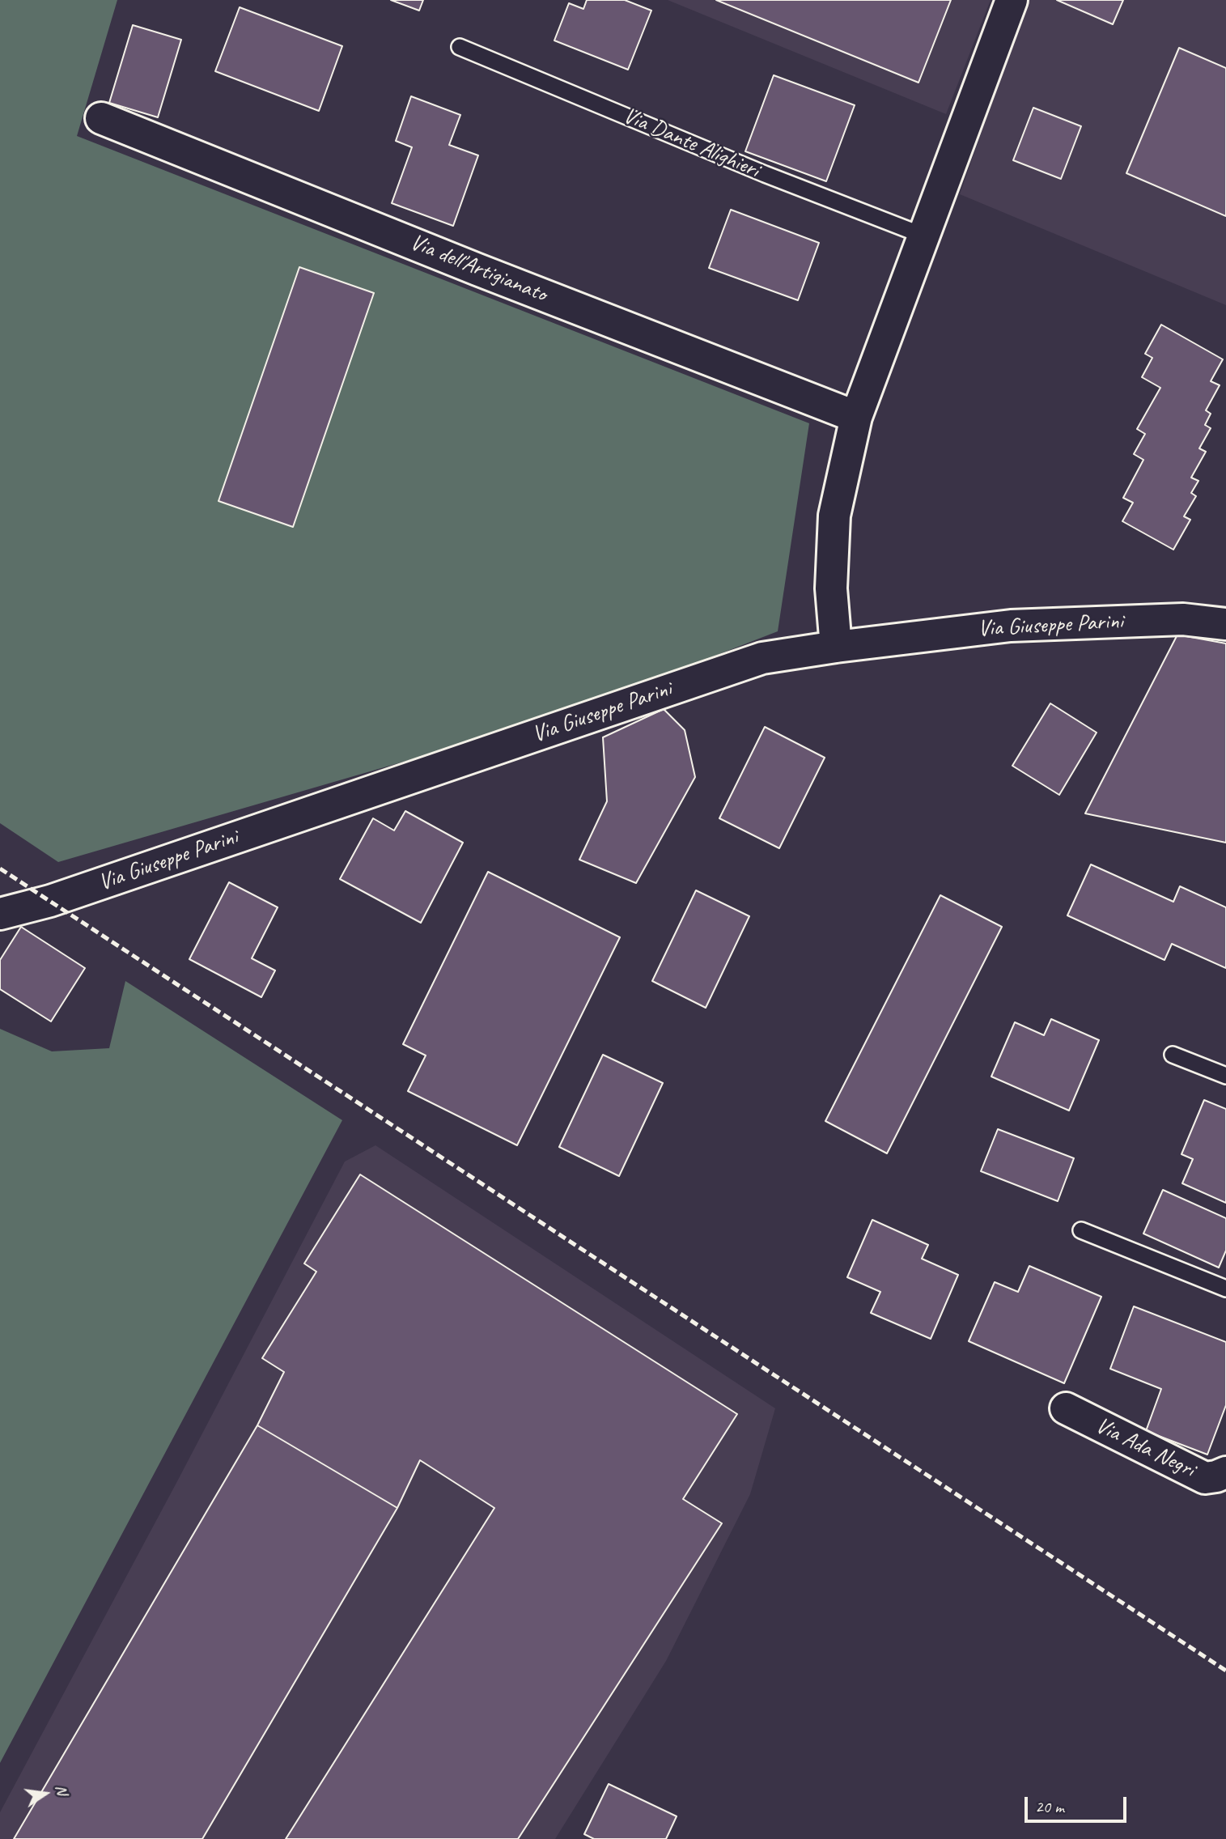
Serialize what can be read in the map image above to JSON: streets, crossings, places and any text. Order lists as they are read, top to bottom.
{
  "streets": {
    "street": ["Via dell'Artigianato", "Via Giuseppe Parini", "Via Ada Negri"],
    "lane": ["Via Dante Alighieri"]
  },
  "scale_bar": "20 m",
  "north": "right"
}
